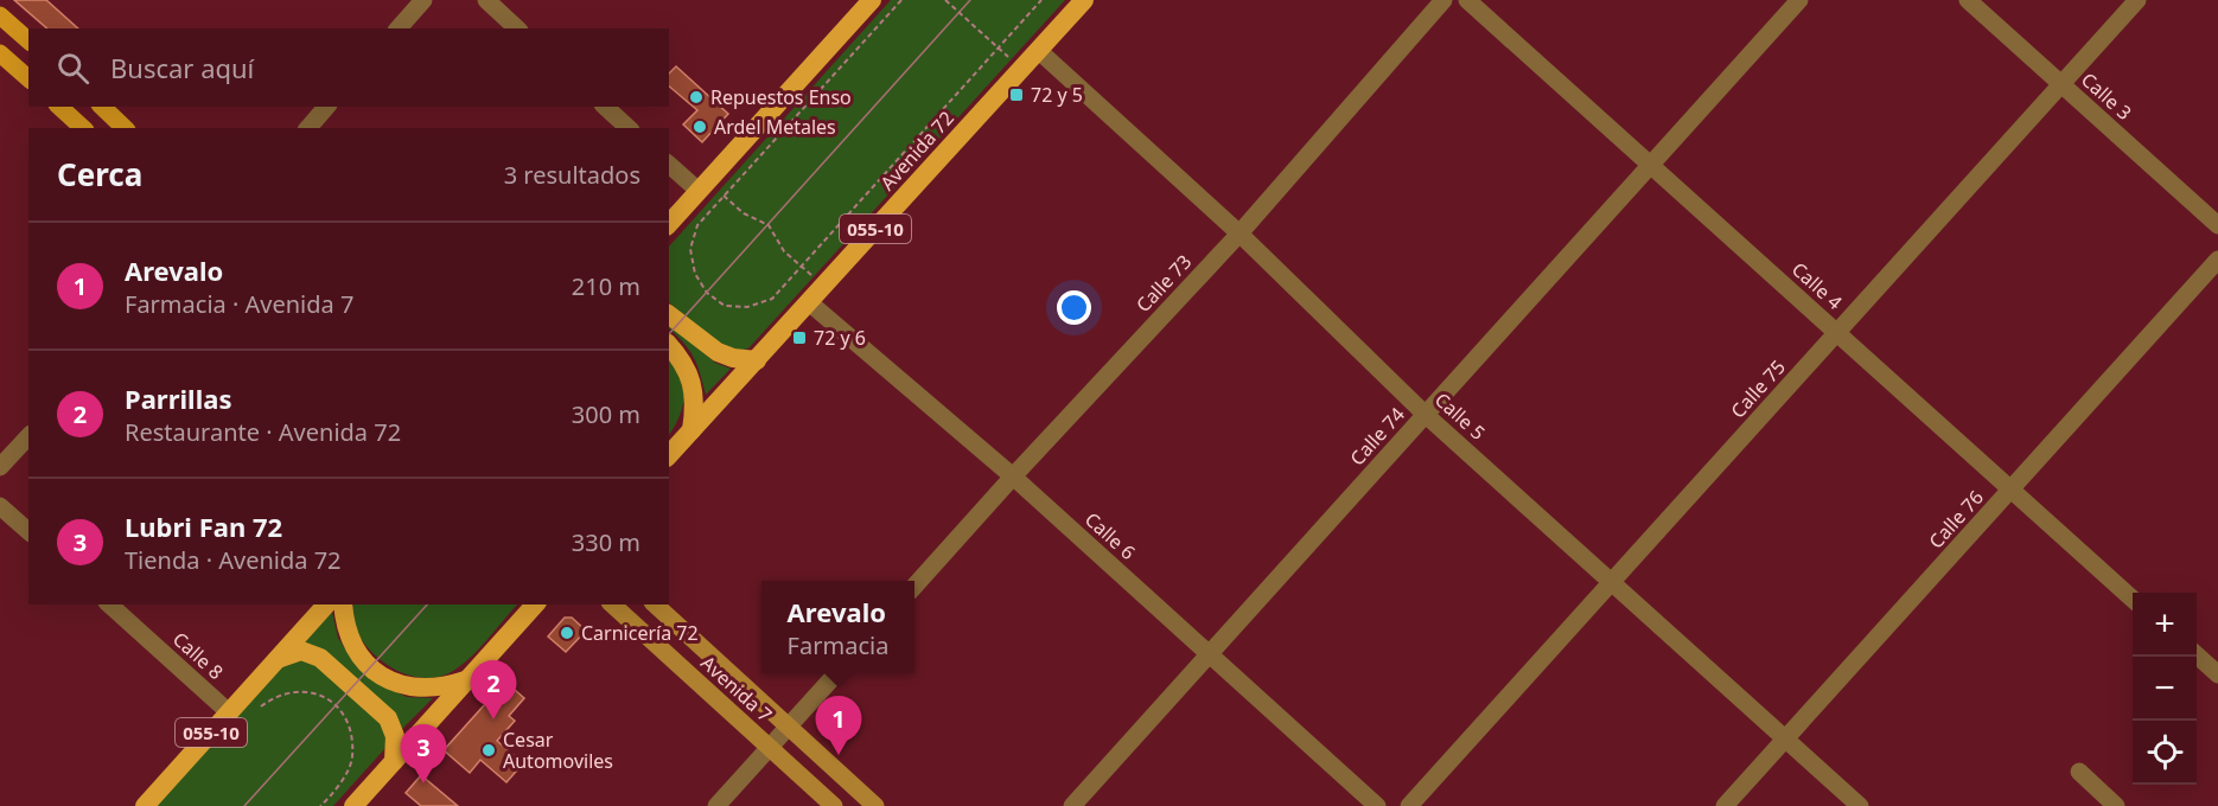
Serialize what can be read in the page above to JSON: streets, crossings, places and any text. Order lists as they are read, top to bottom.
{
  "streets": {
    "highway": ["Avenida 72", "055-10"],
    "main road": ["Avenida 7"],
    "street": [
      "Calle 3",
      "Calle 73",
      "Calle 4",
      "Calle 75",
      "Calle 5",
      "Calle 74",
      "Calle 76",
      "Calle 6",
      "Calle 8"
    ]
  },
  "crossings": [
    ["Calle 3", "Calle 75"],
    ["Avenida 72", "Calle 5"],
    ["Avenida 72", "Calle 6"],
    ["055-10", "Calle 8"],
    ["Calle 73", "Calle 5"],
    ["Calle 73", "Calle 6"],
    ["Calle 4", "Calle 75"],
    ["Calle 4", "Calle 74"],
    ["Calle 4", "Calle 76"],
    ["Calle 75", "Calle 5"],
    ["Calle 5", "Calle 74"],
    ["Calle 5", "Calle 76"],
    ["Calle 74", "Calle 6"]
  ],
  "places": {
    "transit": ["72 y 5", "72 y 6"],
    "other": [
      "Repuestos Enso",
      "Ardel Metales",
      "Carnicería 72",
      "Cesar Automoviles"
    ]
  },
  "page": {
    "search": "Buscar aquí",
    "heading": ["Cerca", "3 resultados"],
    "list": [
      {
        "mark": "1",
        "name": "Arevalo",
        "note": "Farmacia · Avenida 7",
        "value": "210 m"
      },
      {
        "mark": "2",
        "name": "Parrillas",
        "note": "Restaurante · Avenida 72",
        "value": "300 m"
      },
      {
        "mark": "3",
        "name": "Lubri Fan 72",
        "note": "Tienda · Avenida 72",
        "value": "330 m"
      }
    ],
    "popup": ["Arevalo", "Farmacia"],
    "map_buttons": ["+", "−"],
    "pins": ["2", "1", "3"]
  }
}
